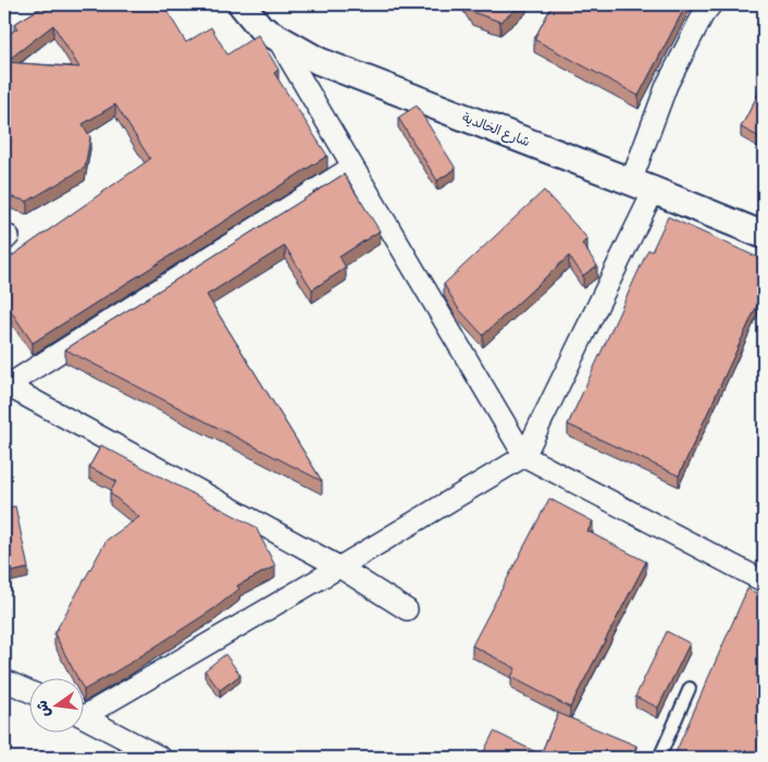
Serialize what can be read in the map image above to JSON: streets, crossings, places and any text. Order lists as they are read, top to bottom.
{
  "streets": {
    "street": ["شارع الخالدية"]
  },
  "north": "left"
}
